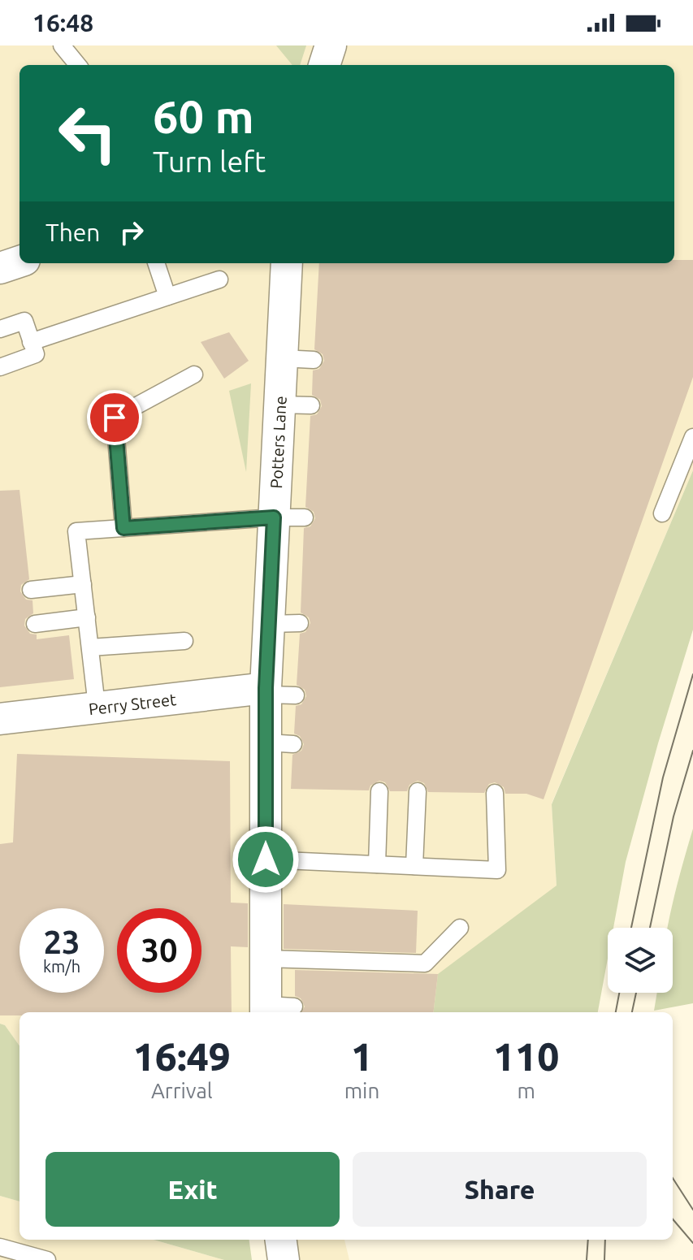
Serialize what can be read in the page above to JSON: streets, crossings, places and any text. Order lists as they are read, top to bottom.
{
  "streets": {
    "street": ["Potters Lane", "Perry Street"]
  },
  "crossings": [
    ["Potters Lane", "Perry Street"]
  ],
  "page": {
    "status": "16:48",
    "turn": ["60 m", "Turn left"],
    "then": "Then",
    "speed": "23 km/h",
    "limit": "30",
    "eta": [
      "16:49",
      "Arrival",
      "1",
      "min",
      "110",
      "m"
    ],
    "buttons": ["Exit", "Share"]
  }
}
